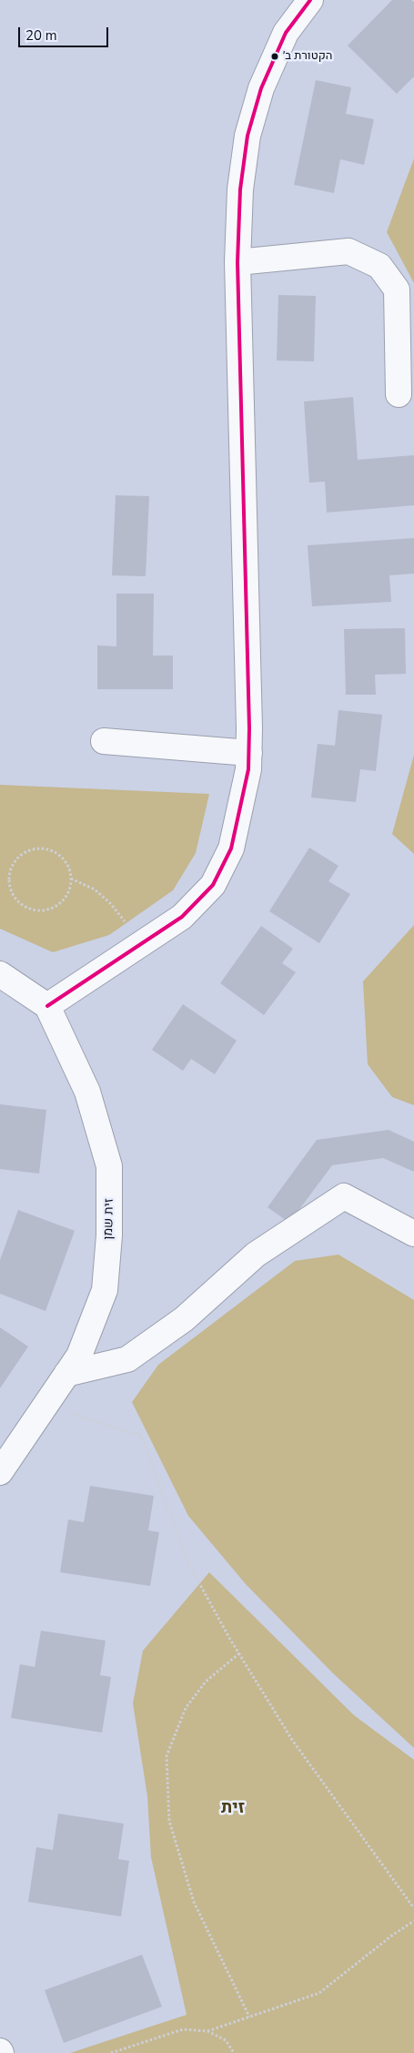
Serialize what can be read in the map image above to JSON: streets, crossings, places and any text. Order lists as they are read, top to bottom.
{
  "streets": {
    "street": ["זית שמן"]
  },
  "districts": ["זית"],
  "places": ["הקטורת ב׳"],
  "scale_bar": "20 m"
}
